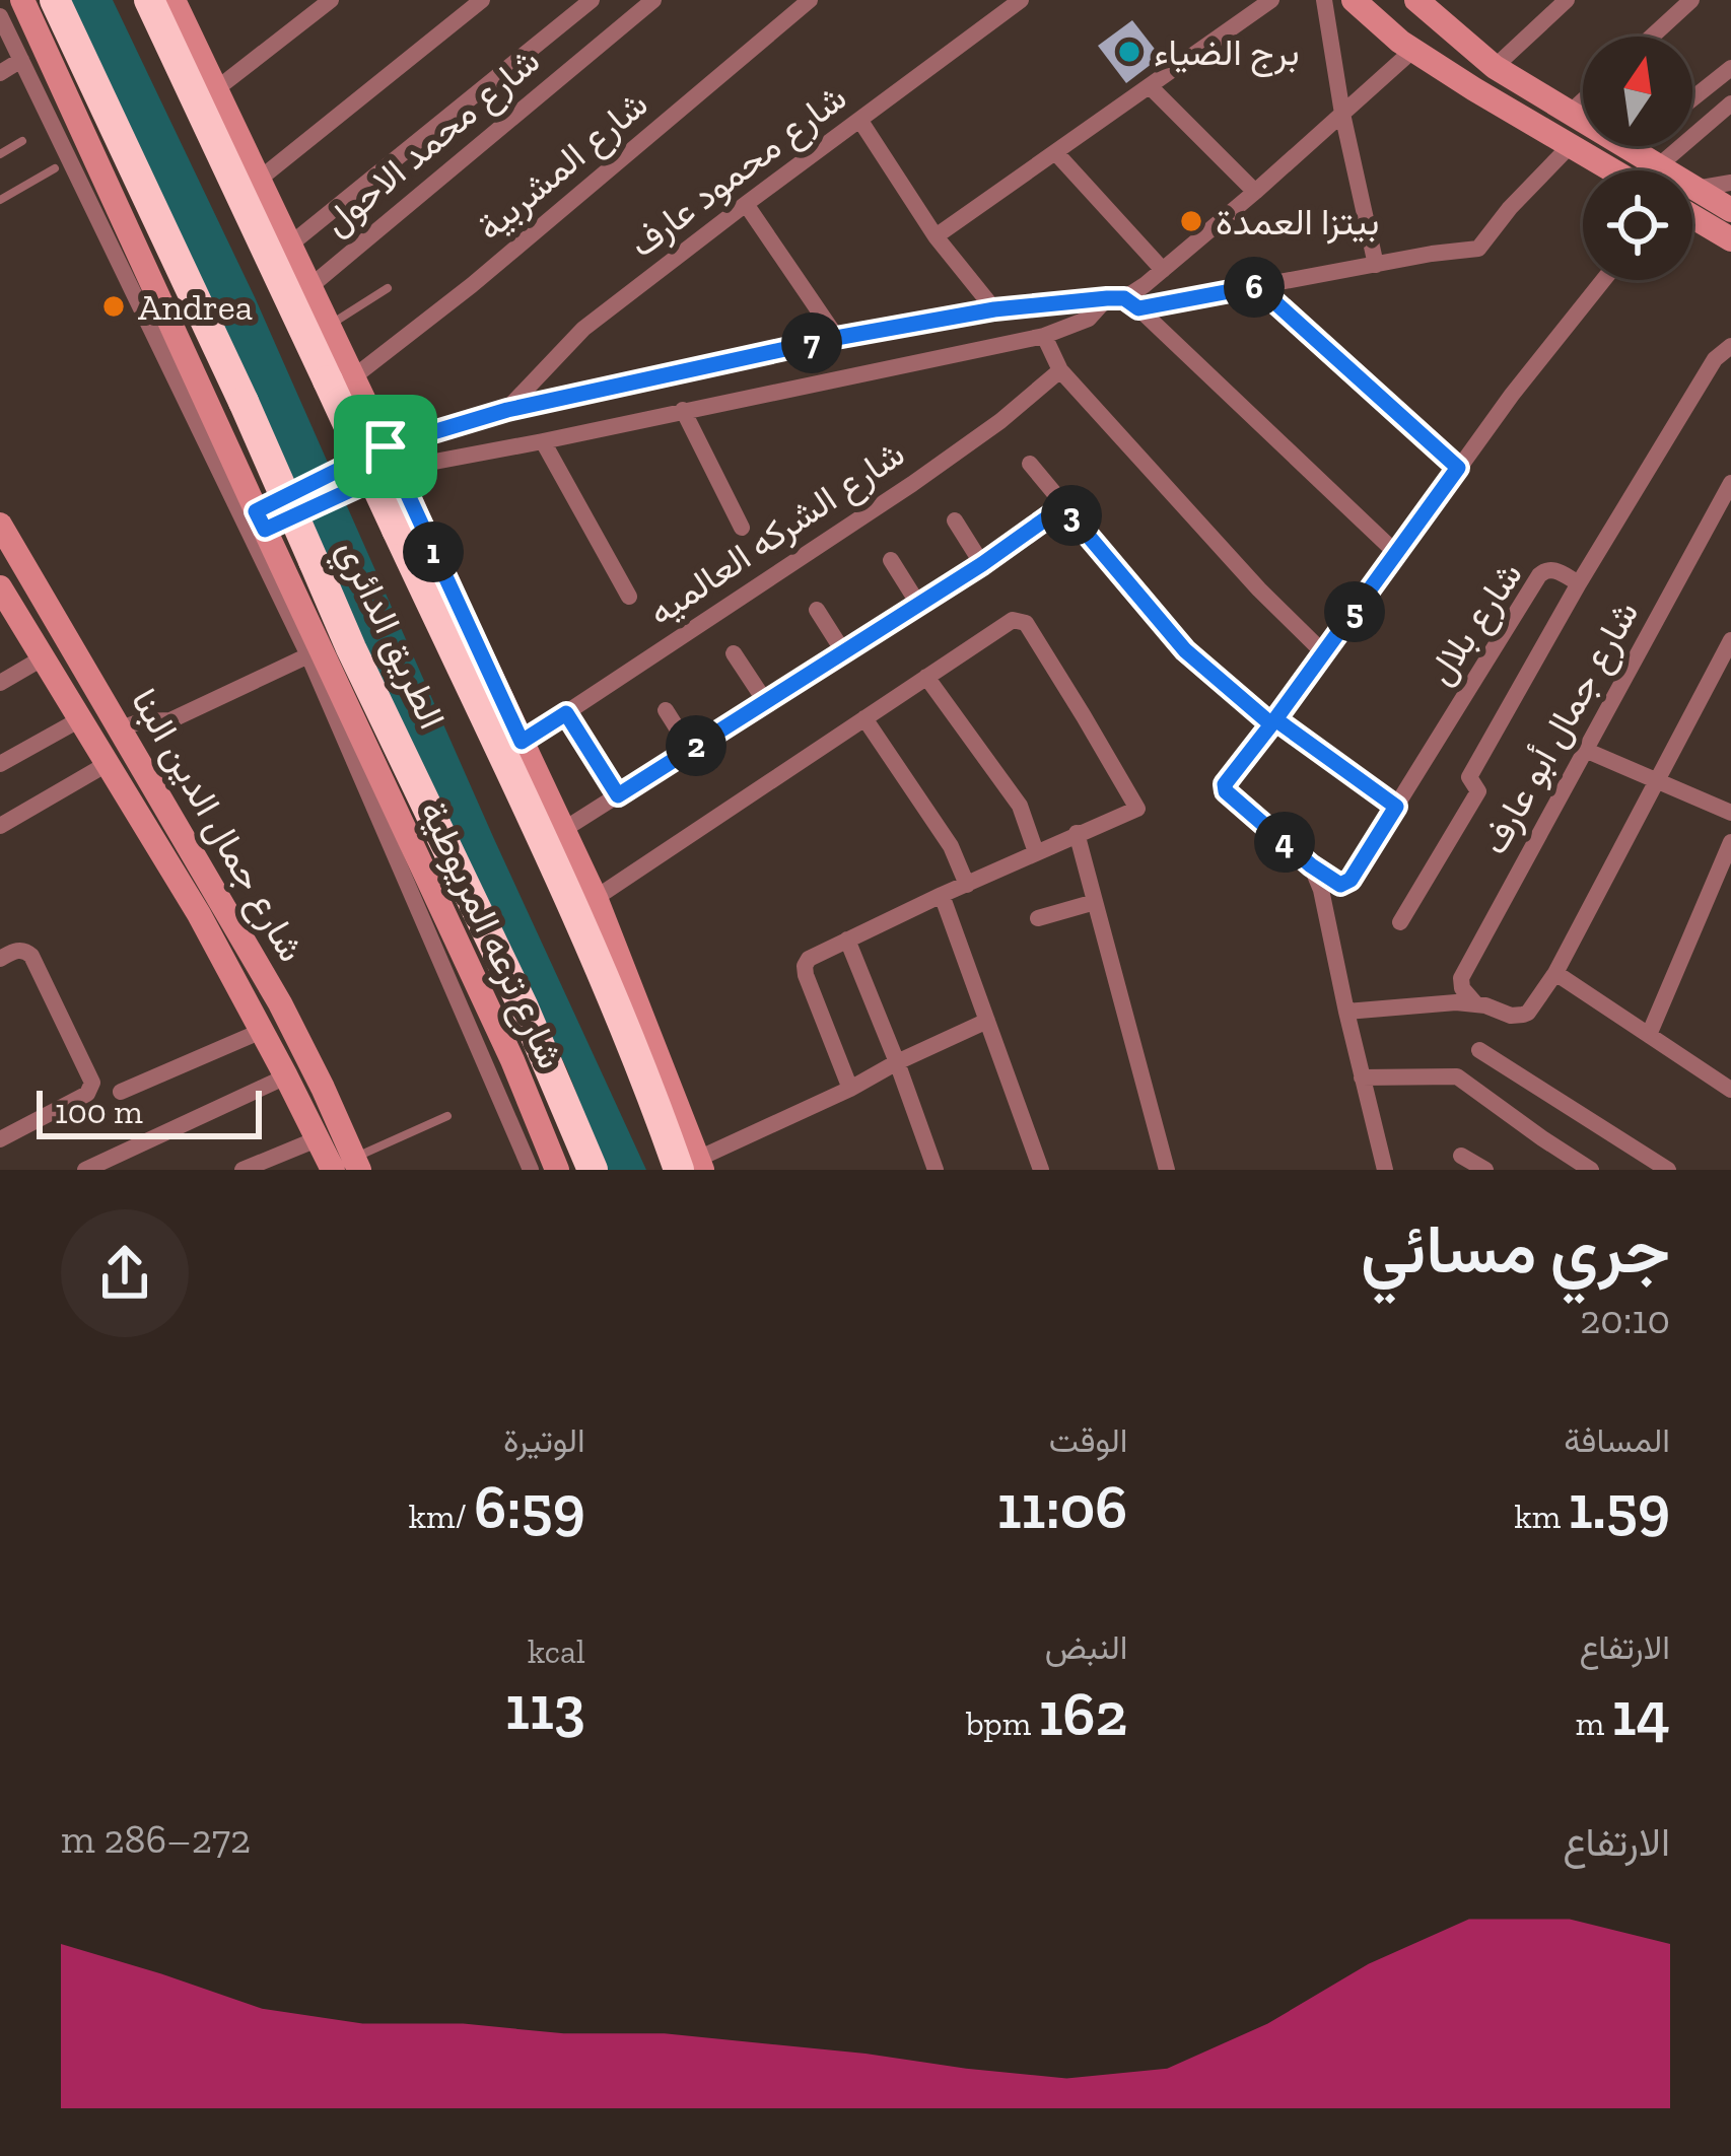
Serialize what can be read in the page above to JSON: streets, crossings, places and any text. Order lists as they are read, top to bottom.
{
  "streets": {
    "highway": ["الطريق الدائري"],
    "main road": ["شارع جمال الدين البنا", "شارع ترعه المريوطية"],
    "street": [
      "شارع محمد الاحول",
      "شارع المشربية",
      "شارع محمود عارف",
      "شارع الشركه العالميه",
      "شارع بلال",
      "شارع جمال أبو عارف"
    ]
  },
  "places": ["برج الضياء", "بيتزا العمدة", "Andrea"],
  "scale_bar": "100 m",
  "north": "top",
  "page": {
    "pins": [
      "6",
      "7",
      "3",
      "1",
      "5",
      "2",
      "4"
    ],
    "scale": "100 m",
    "heading": ["جري مسائي", "20:10"],
    "stats": [
      ["المسافة", "1.59 km"],
      ["الوقت", "11:06"],
      ["الوتيرة", "6:59 /km"],
      ["الارتفاع", "14 m"],
      ["النبض", "162 bpm"],
      ["kcal", "113"]
    ],
    "chart": ["الارتفاع", "272–286 m"]
  }
}
